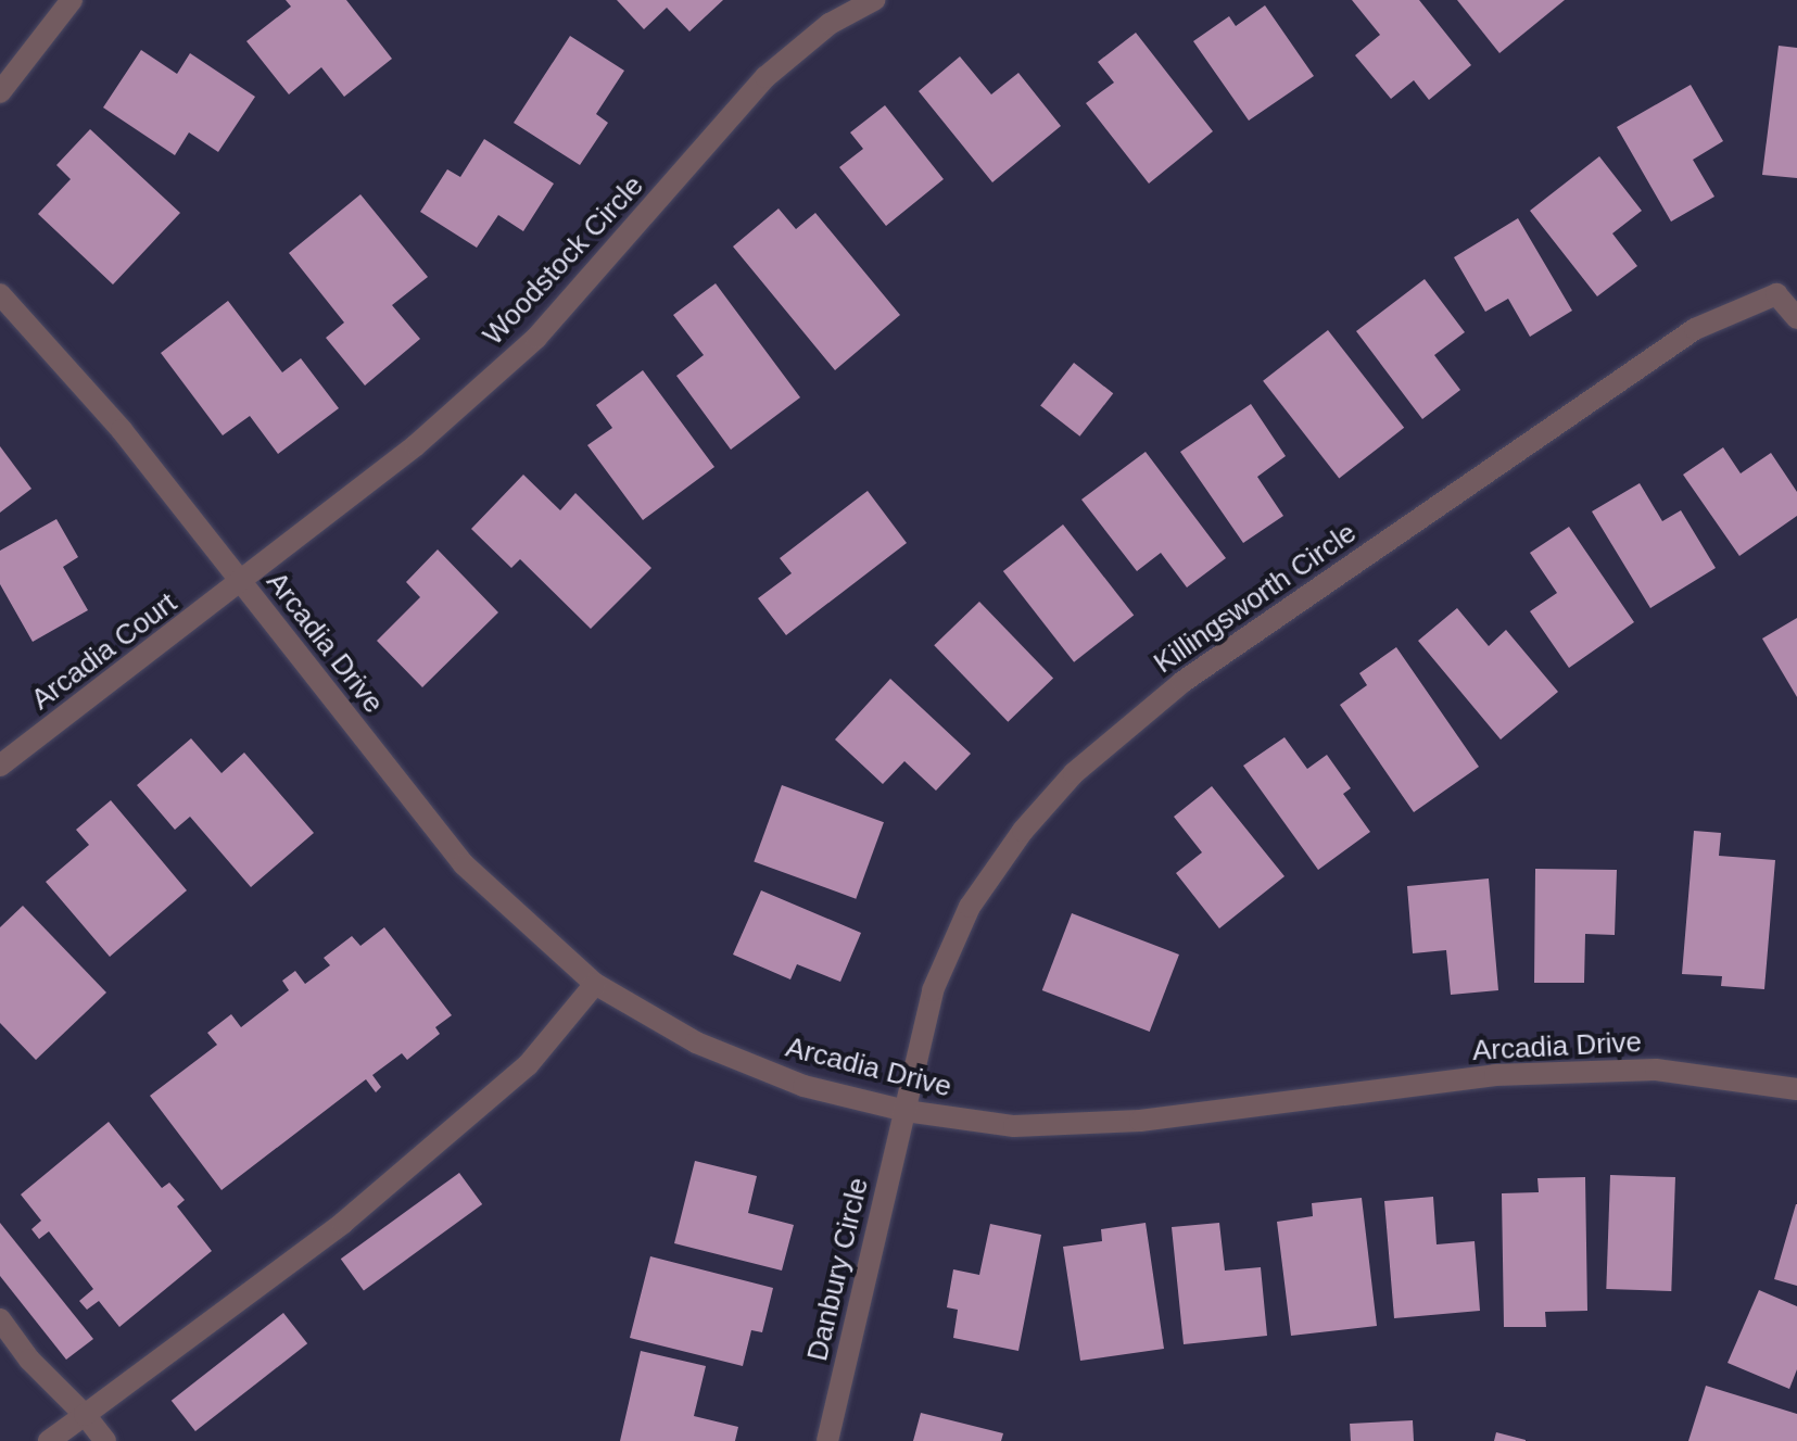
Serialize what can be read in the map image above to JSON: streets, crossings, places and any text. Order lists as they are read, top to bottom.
{
  "streets": {
    "street": [
      "Woodstock Circle",
      "Killingsworth Circle",
      "Arcadia Drive",
      "Arcadia Court",
      "Danbury Circle"
    ]
  },
  "crossings": [
    ["Woodstock Circle", "Arcadia Drive"],
    ["Woodstock Circle", "Arcadia Court"],
    ["Killingsworth Circle", "Arcadia Drive"],
    ["Killingsworth Circle", "Danbury Circle"],
    ["Arcadia Drive", "Arcadia Court"],
    ["Arcadia Drive", "Danbury Circle"]
  ]
}
